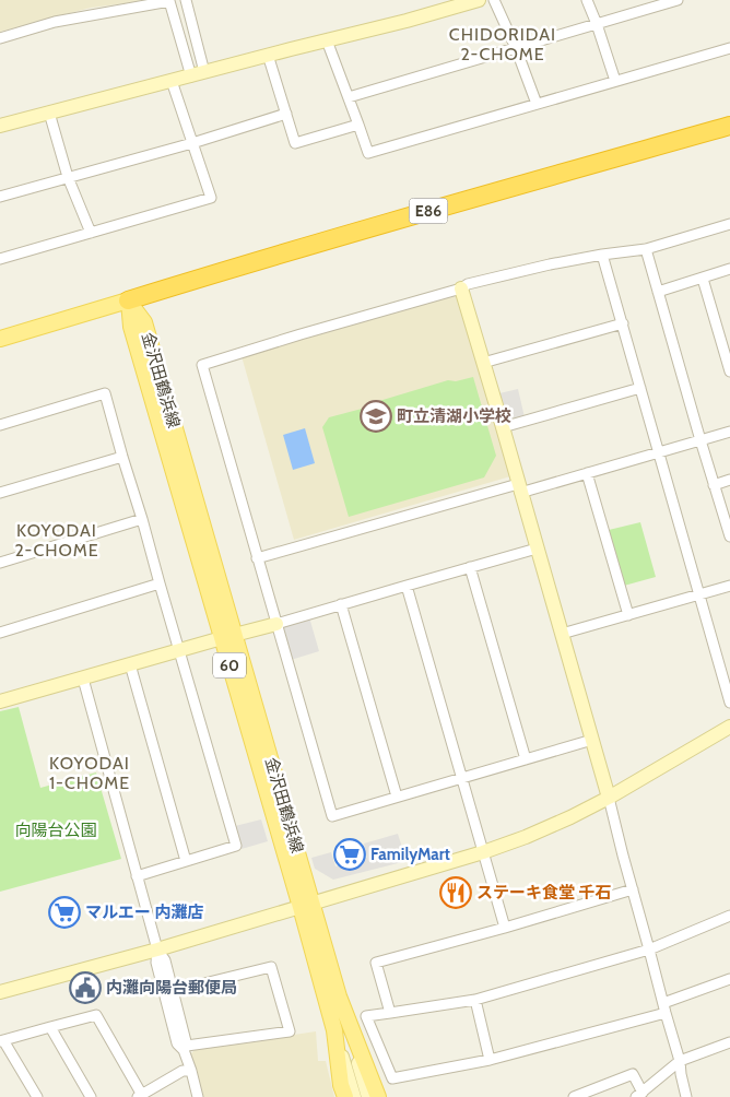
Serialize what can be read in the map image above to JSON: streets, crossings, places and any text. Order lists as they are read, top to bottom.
{
  "streets": {
    "highway": ["E86"],
    "main road": ["金沢田鶴浜線", "60"]
  },
  "crossings": [
    ["E86", "金沢田鶴浜線"]
  ],
  "districts": ["CHIDORIDAI 2-CHOME", "KOYODAI 2-CHOME", "KOYODAI 1-CHOME"],
  "parks": ["向陽台公園"],
  "places": {
    "school or university": ["町立清湖小学校"],
    "supermarket": ["FamilyMart", "マルエー 内灘店"],
    "restaurant": ["ステーキ食堂 千石"],
    "public building": ["内灘向陽台郵便局"]
  }
}
